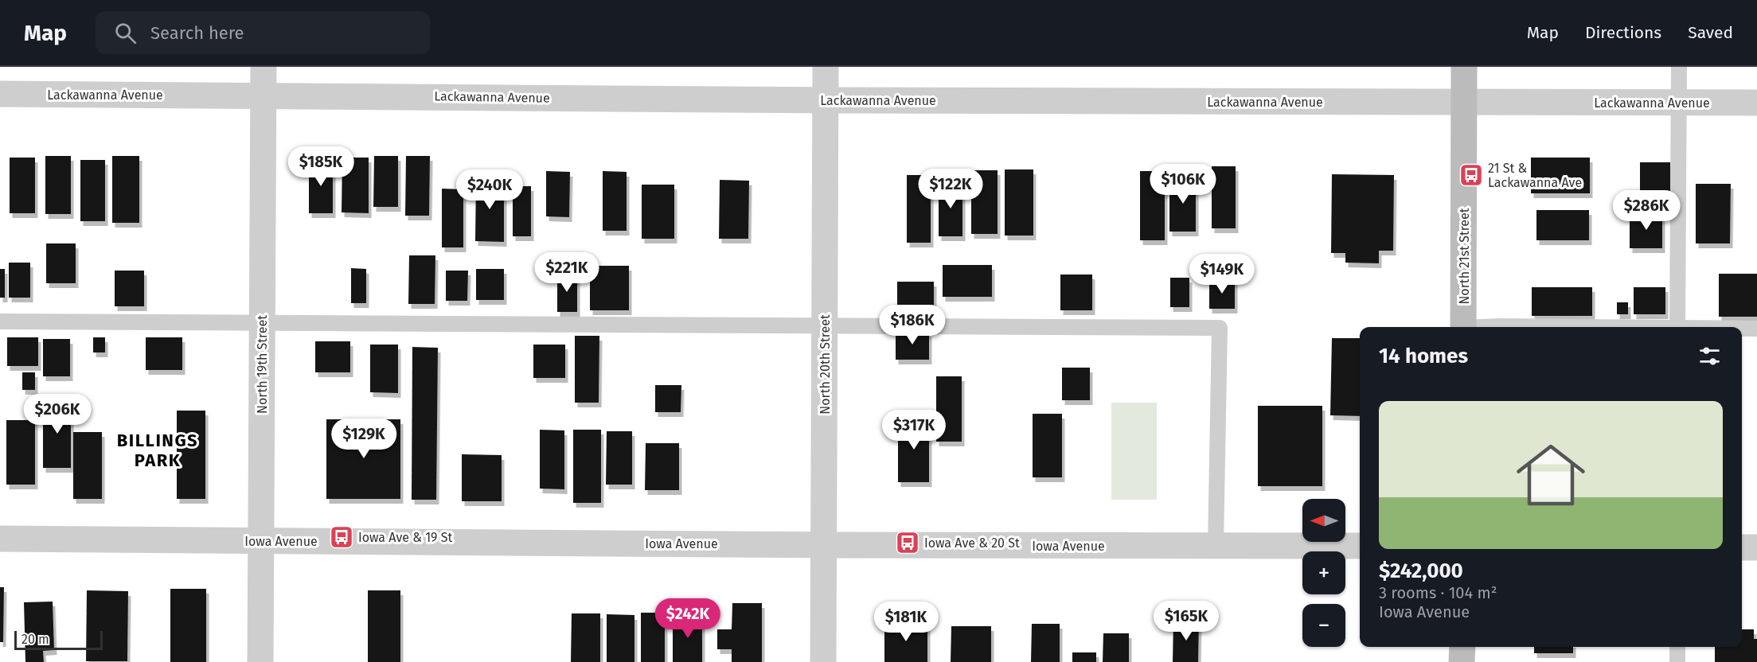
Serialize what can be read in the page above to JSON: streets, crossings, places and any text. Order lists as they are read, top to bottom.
{
  "streets": {
    "street": [
      "Lackawanna Avenue",
      "North 21st Street",
      "North 19th Street",
      "North 20th Street",
      "Iowa Avenue"
    ]
  },
  "crossings": [
    ["Lackawanna Avenue", "North 21st Street"],
    ["Lackawanna Avenue", "North 19th Street"],
    ["Lackawanna Avenue", "North 20th Street"],
    ["North 19th Street", "Iowa Avenue"],
    ["North 20th Street", "Iowa Avenue"]
  ],
  "districts": ["BILLINGS PARK"],
  "places": {
    "bus stop": ["21 St & Lackawanna Ave", "Iowa Ave & 19 St", "Iowa Ave & 20 St"]
  },
  "scale_bar": "20 m",
  "north": "left",
  "page": {
    "header": "Map",
    "search": "Search here",
    "nav": ["Map", "Directions", "Saved"],
    "price": [
      "$185K",
      "$106K",
      "$122K",
      "$240K",
      "$286K",
      "$221K",
      "$149K",
      "$186K",
      "$206K",
      "$317K",
      "$129K",
      "$242K",
      "$165K",
      "$181K"
    ],
    "heading": "14 homes",
    "list": [
      {
        "name": "$242,000",
        "note": "3 rooms · 104 m² · Iowa Avenue"
      }
    ],
    "map_buttons": ["+", "−"],
    "scale": "20 m"
  }
}
